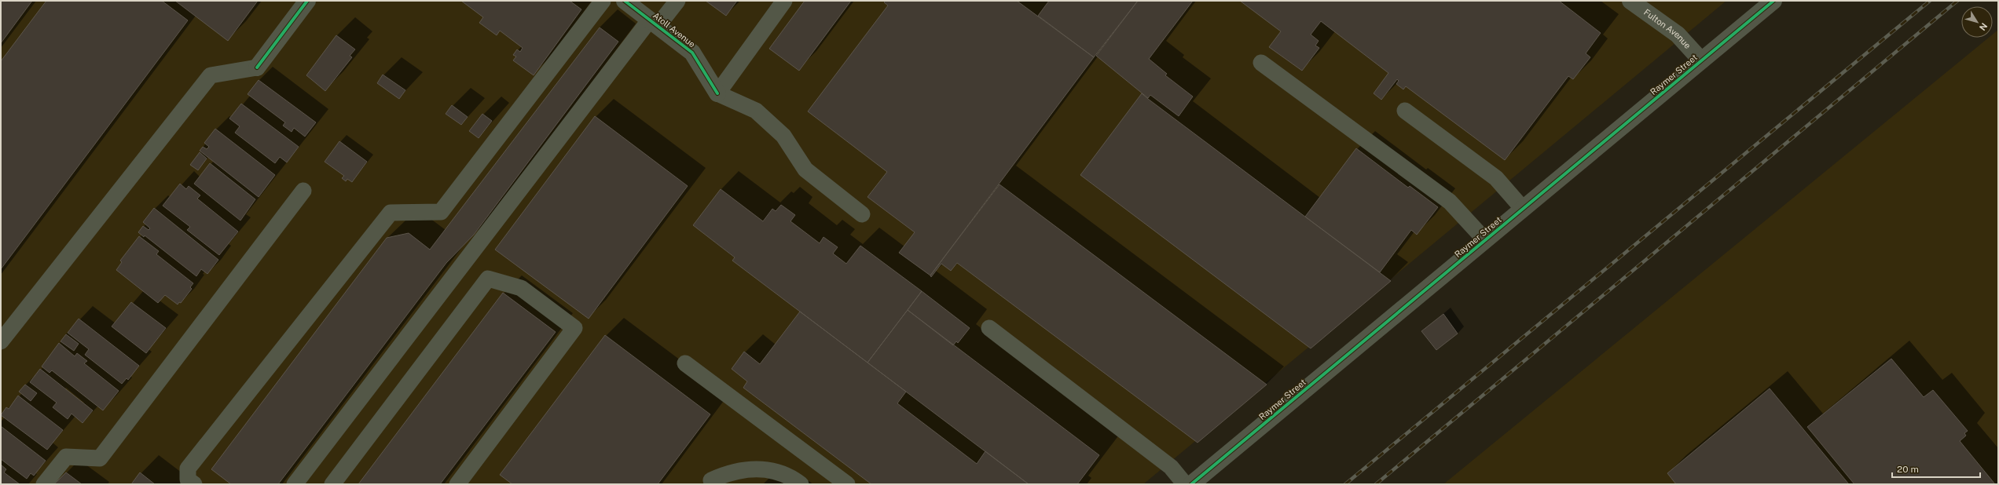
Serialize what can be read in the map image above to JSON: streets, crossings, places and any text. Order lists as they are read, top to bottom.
{
  "streets": {
    "street": ["Atoll Avenue", "Fulton Avenue", "Raymer Street"]
  },
  "crossings": [
    ["Fulton Avenue", "Raymer Street"]
  ],
  "scale_bar": "20 m",
  "north": "bottom right"
}
